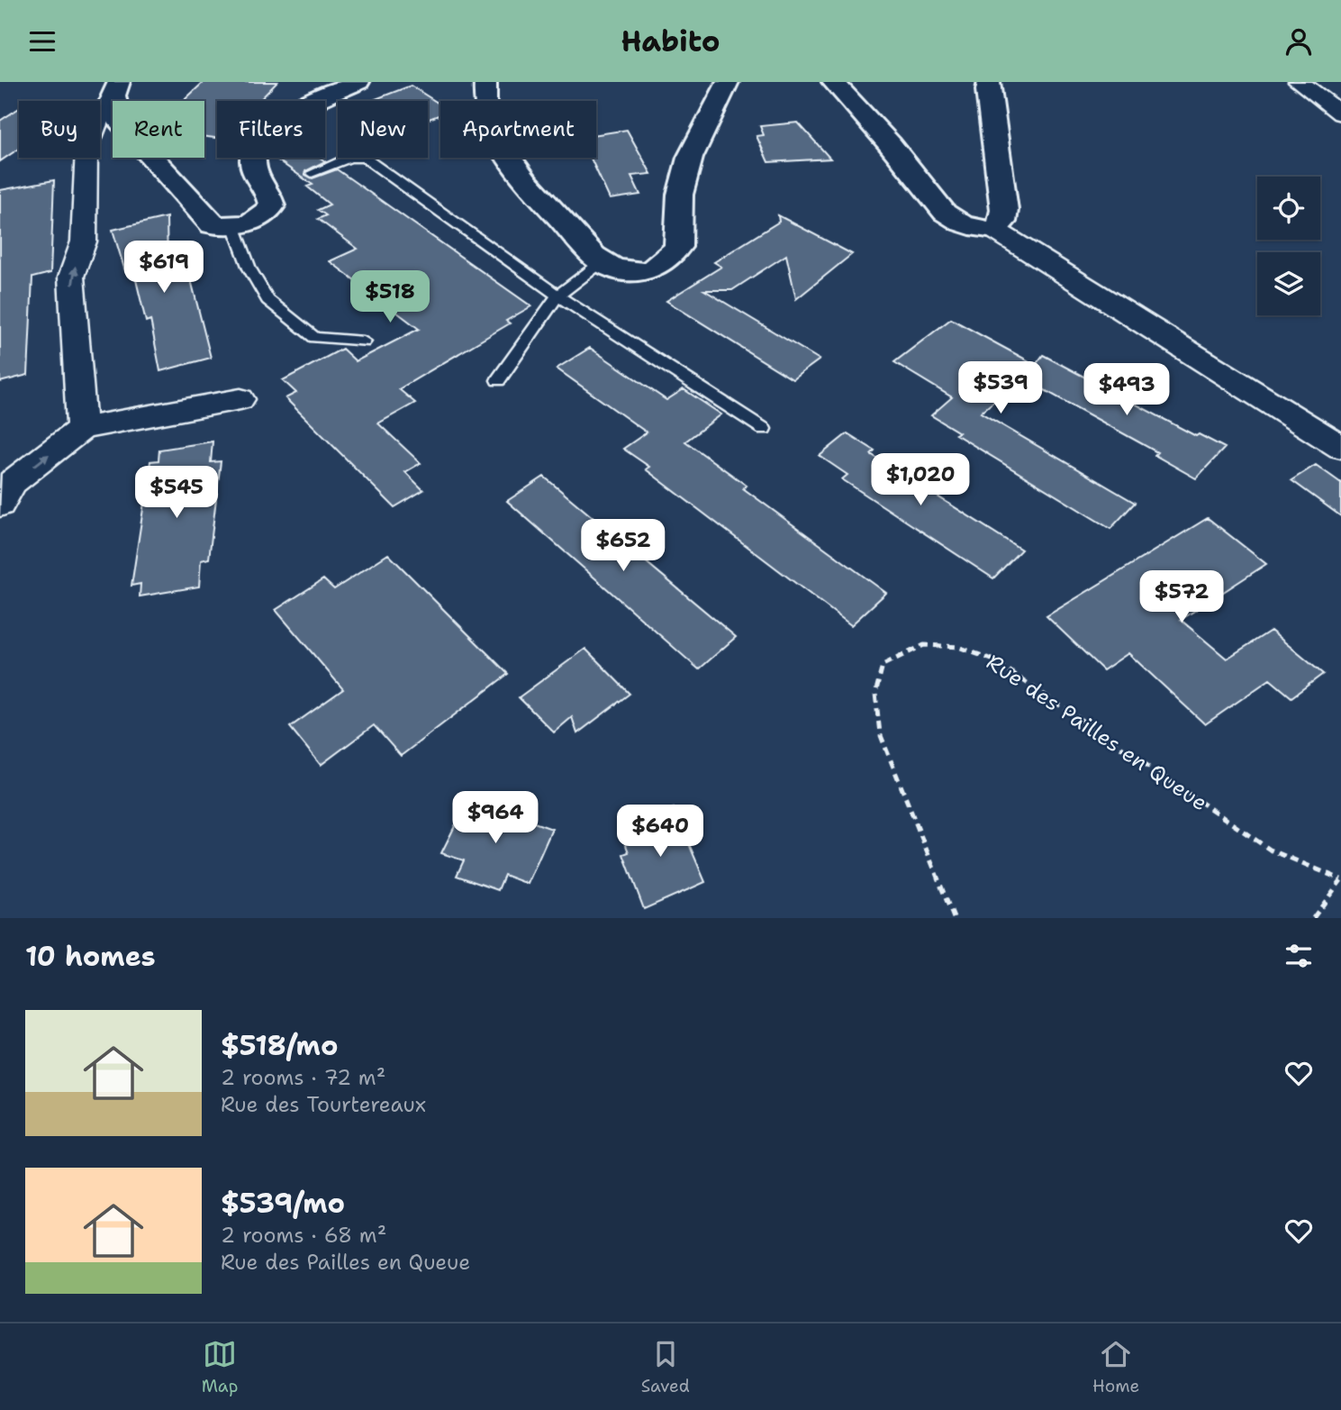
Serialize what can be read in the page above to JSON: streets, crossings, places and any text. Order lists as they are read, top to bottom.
{
  "streets": {
    "path": ["Rue des Pailles en Queue"]
  },
  "page": {
    "header": "Habito",
    "chip": [
      "Buy",
      "Rent",
      "Filters",
      "New",
      "Apartment"
    ],
    "price": [
      "$619",
      "$518",
      "$539",
      "$493",
      "$1,020",
      "$545",
      "$652",
      "$572",
      "$964",
      "$640"
    ],
    "heading": "10 homes",
    "list": [
      {
        "name": "$518/mo",
        "note": "2 rooms · 72 m² · Rue des Tourtereaux"
      },
      {
        "name": "$539/mo",
        "note": "2 rooms · 68 m² · Rue des Pailles en Queue"
      }
    ],
    "tabs": ["Map", "Saved", "Home"]
  }
}
